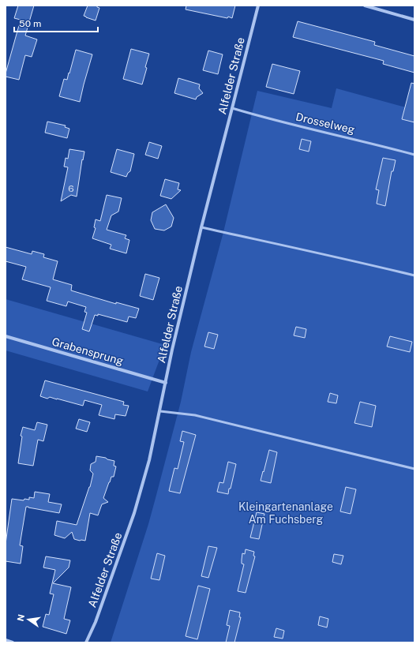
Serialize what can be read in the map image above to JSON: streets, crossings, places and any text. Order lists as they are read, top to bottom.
{
  "streets": {
    "street": ["Alfelder Straße", "Grabensprung"],
    "lane": ["Drosselweg"]
  },
  "crossings": [
    ["Alfelder Straße", "Drosselweg"],
    ["Alfelder Straße", "Grabensprung"]
  ],
  "parks": ["Kleingartenanlage Am Fuchsberg"],
  "house_numbers": ["6"],
  "scale_bar": "50 m",
  "north": "left"
}
